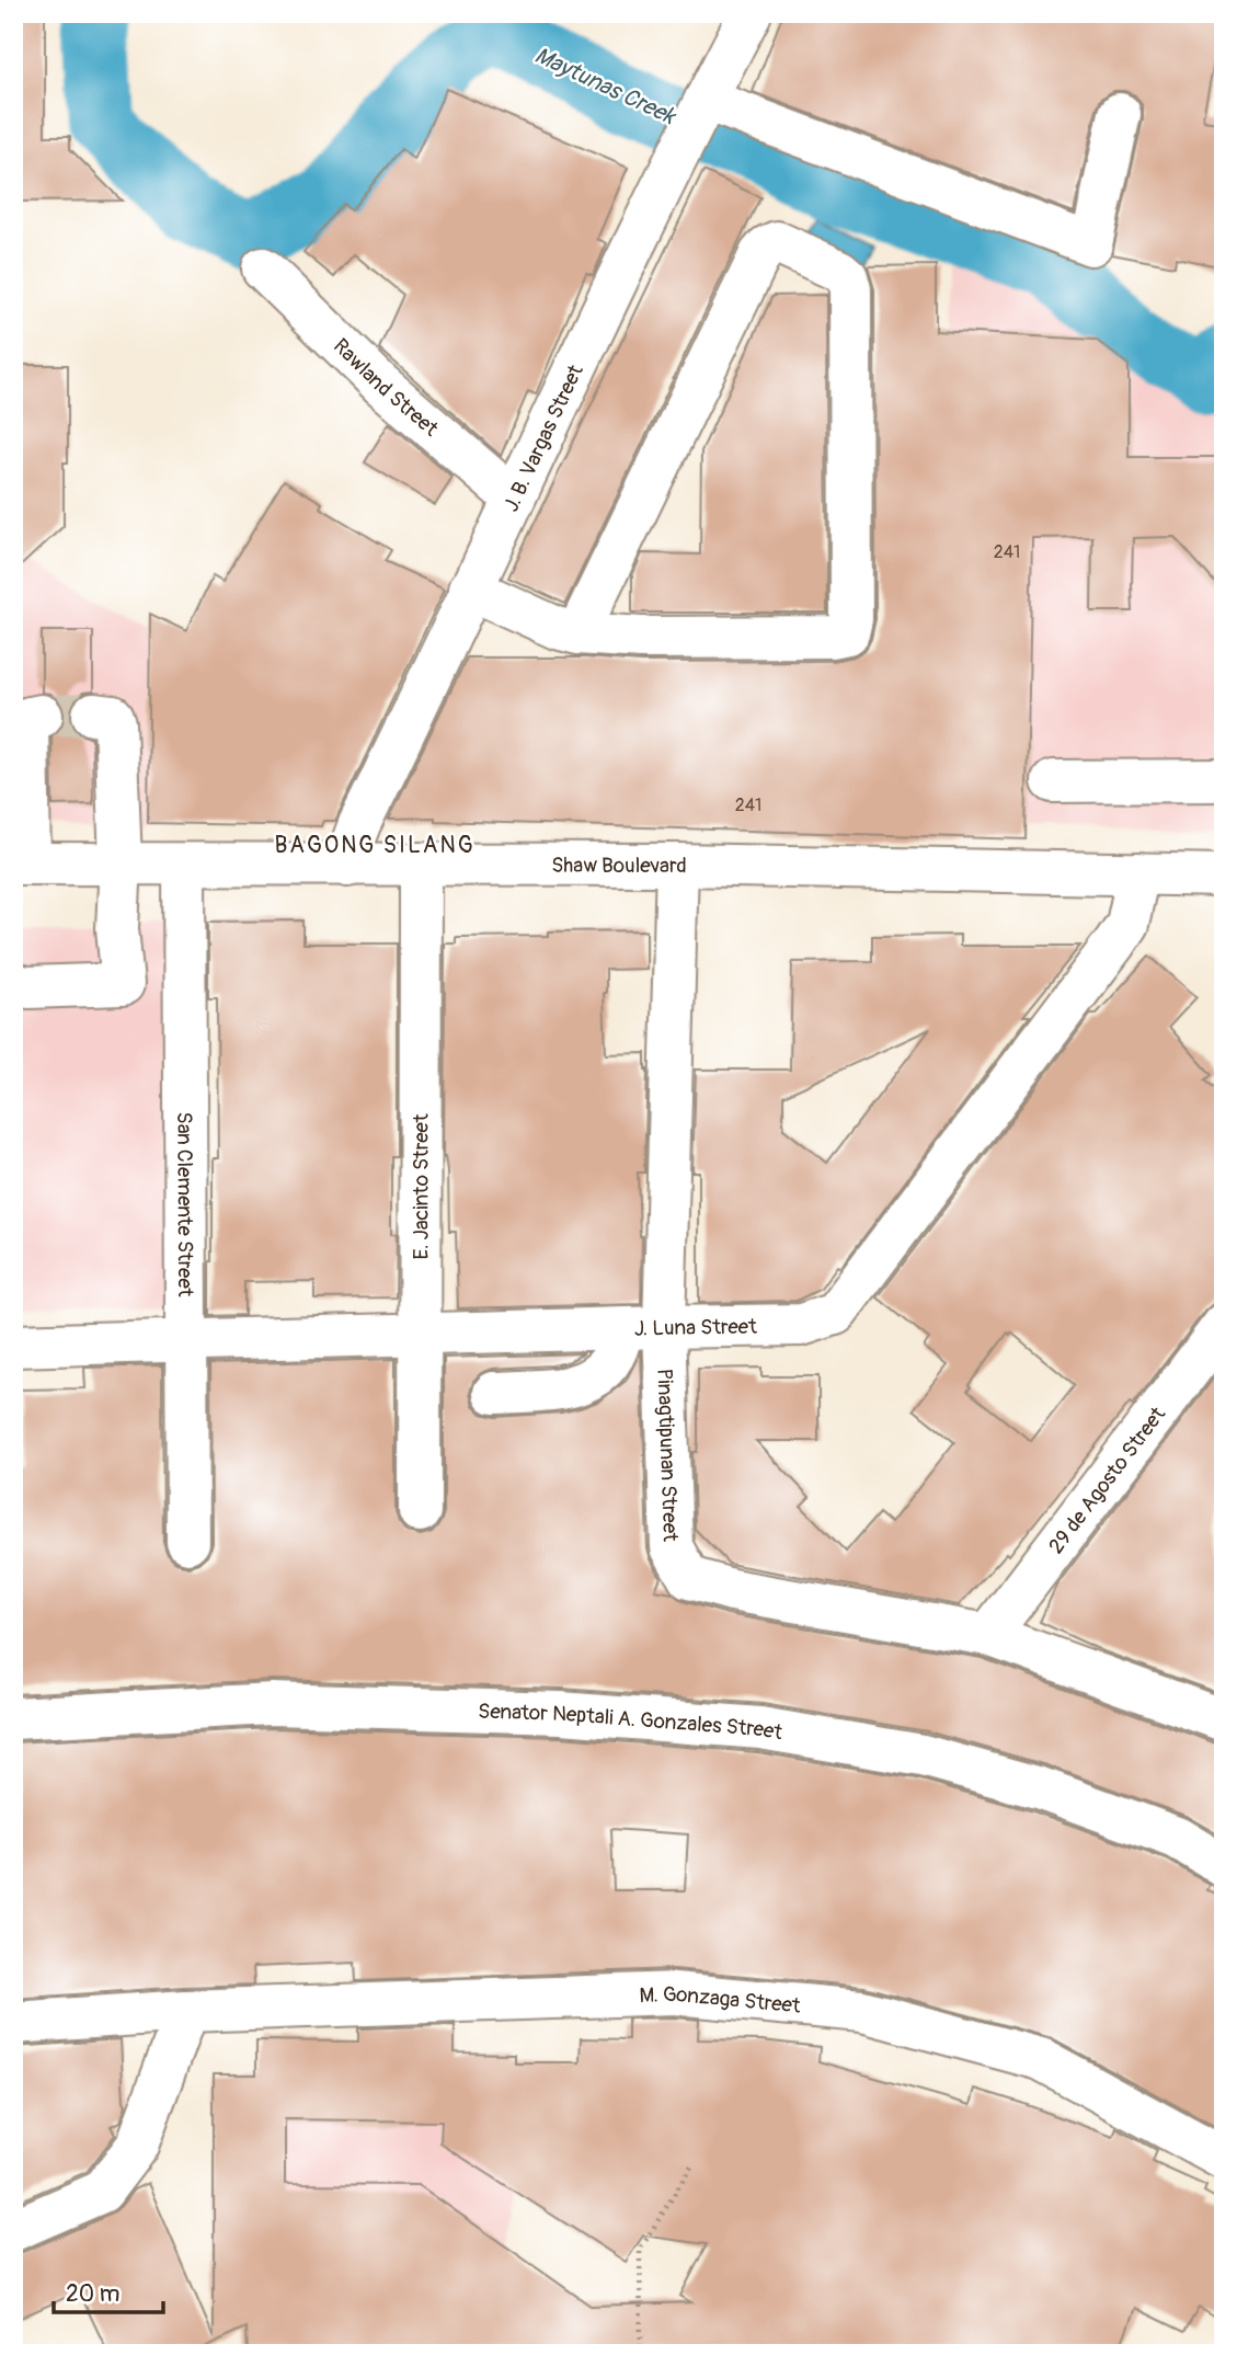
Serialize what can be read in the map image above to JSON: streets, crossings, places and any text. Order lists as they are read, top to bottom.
{
  "streets": {
    "street": [
      "Rawland Street",
      "J. B. Vargas Street",
      "Shaw Boulevard",
      "E. Jacinto Street",
      "San Clemente Street",
      "J. Luna Street",
      "Pinagtipunan Street",
      "29 de Agosto Street",
      "Senator Neptali A. Gonzales Street",
      "M. Gonzaga Street"
    ]
  },
  "crossings": [
    ["Rawland Street", "J. B. Vargas Street"],
    ["J. B. Vargas Street", "Shaw Boulevard"],
    ["Shaw Boulevard", "E. Jacinto Street"],
    ["Shaw Boulevard", "San Clemente Street"],
    ["Shaw Boulevard", "J. Luna Street"],
    ["Shaw Boulevard", "Pinagtipunan Street"],
    ["E. Jacinto Street", "J. Luna Street"],
    ["San Clemente Street", "J. Luna Street"],
    ["J. Luna Street", "Pinagtipunan Street"],
    ["Pinagtipunan Street", "29 de Agosto Street"]
  ],
  "districts": ["BAGONG SILANG"],
  "water": ["Maytunas Creek"],
  "house_numbers": ["241", "241"],
  "scale_bar": "20 m"
}
